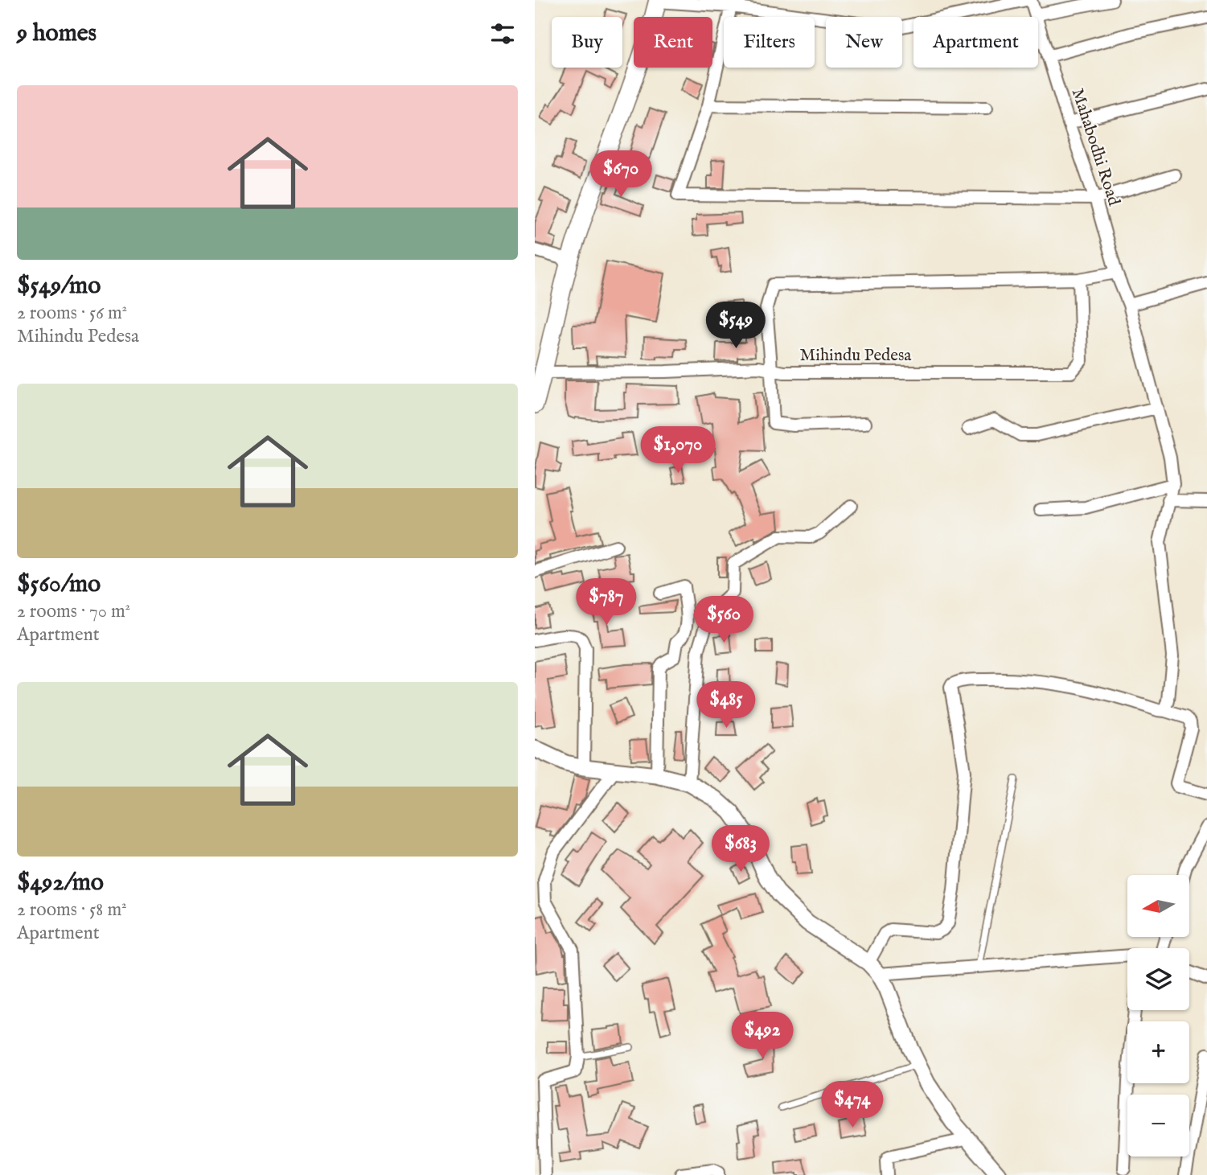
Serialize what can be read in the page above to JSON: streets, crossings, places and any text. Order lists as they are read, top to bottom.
{
  "streets": {
    "street": ["Mahabodhi Road", "Mihindu Pedesa"]
  },
  "north": "left",
  "page": {
    "heading": "9 homes",
    "chip": [
      "Buy",
      "Rent",
      "Filters",
      "New",
      "Apartment"
    ],
    "list": [
      {
        "name": "$549/mo",
        "note": "2 rooms · 56 m² · Mihindu Pedesa"
      },
      {
        "name": "$560/mo",
        "note": "2 rooms · 70 m² · Apartment"
      },
      {
        "name": "$492/mo",
        "note": "2 rooms · 58 m² · Apartment"
      }
    ],
    "price": [
      "$670",
      "$549",
      "$1,070",
      "$787",
      "$560",
      "$485",
      "$683",
      "$492",
      "$474"
    ],
    "map_buttons": ["+", "−"]
  }
}
